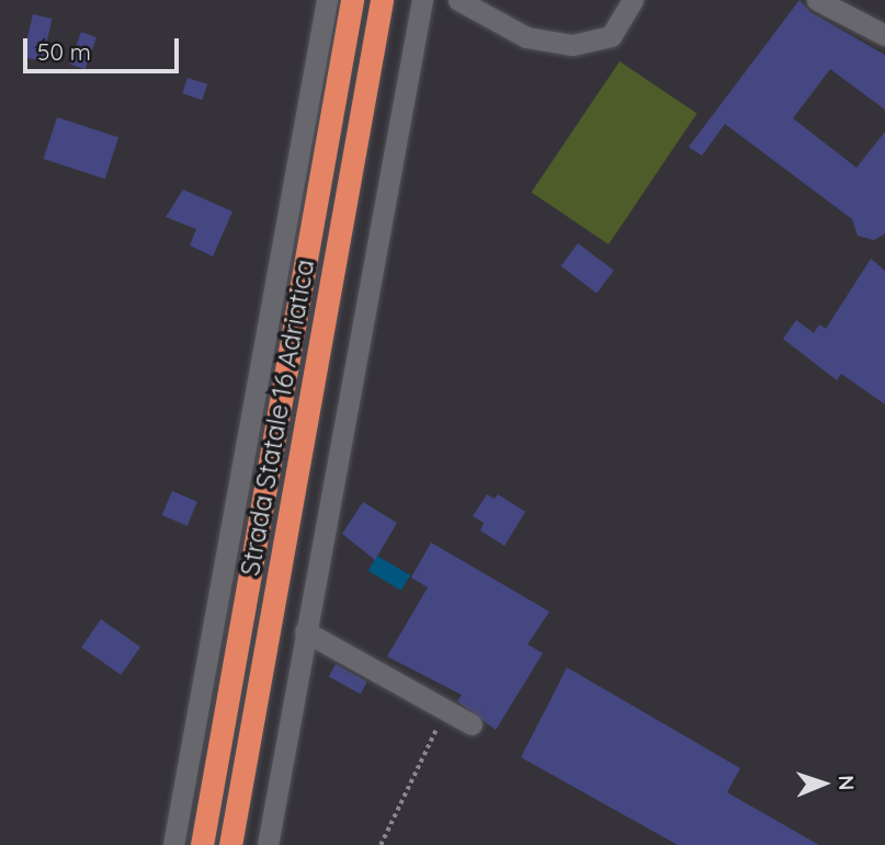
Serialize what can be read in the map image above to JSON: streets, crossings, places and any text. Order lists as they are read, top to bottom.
{
  "streets": {
    "highway": ["Strada Statale 16 Adriatica"]
  },
  "scale_bar": "50 m",
  "north": "right"
}
